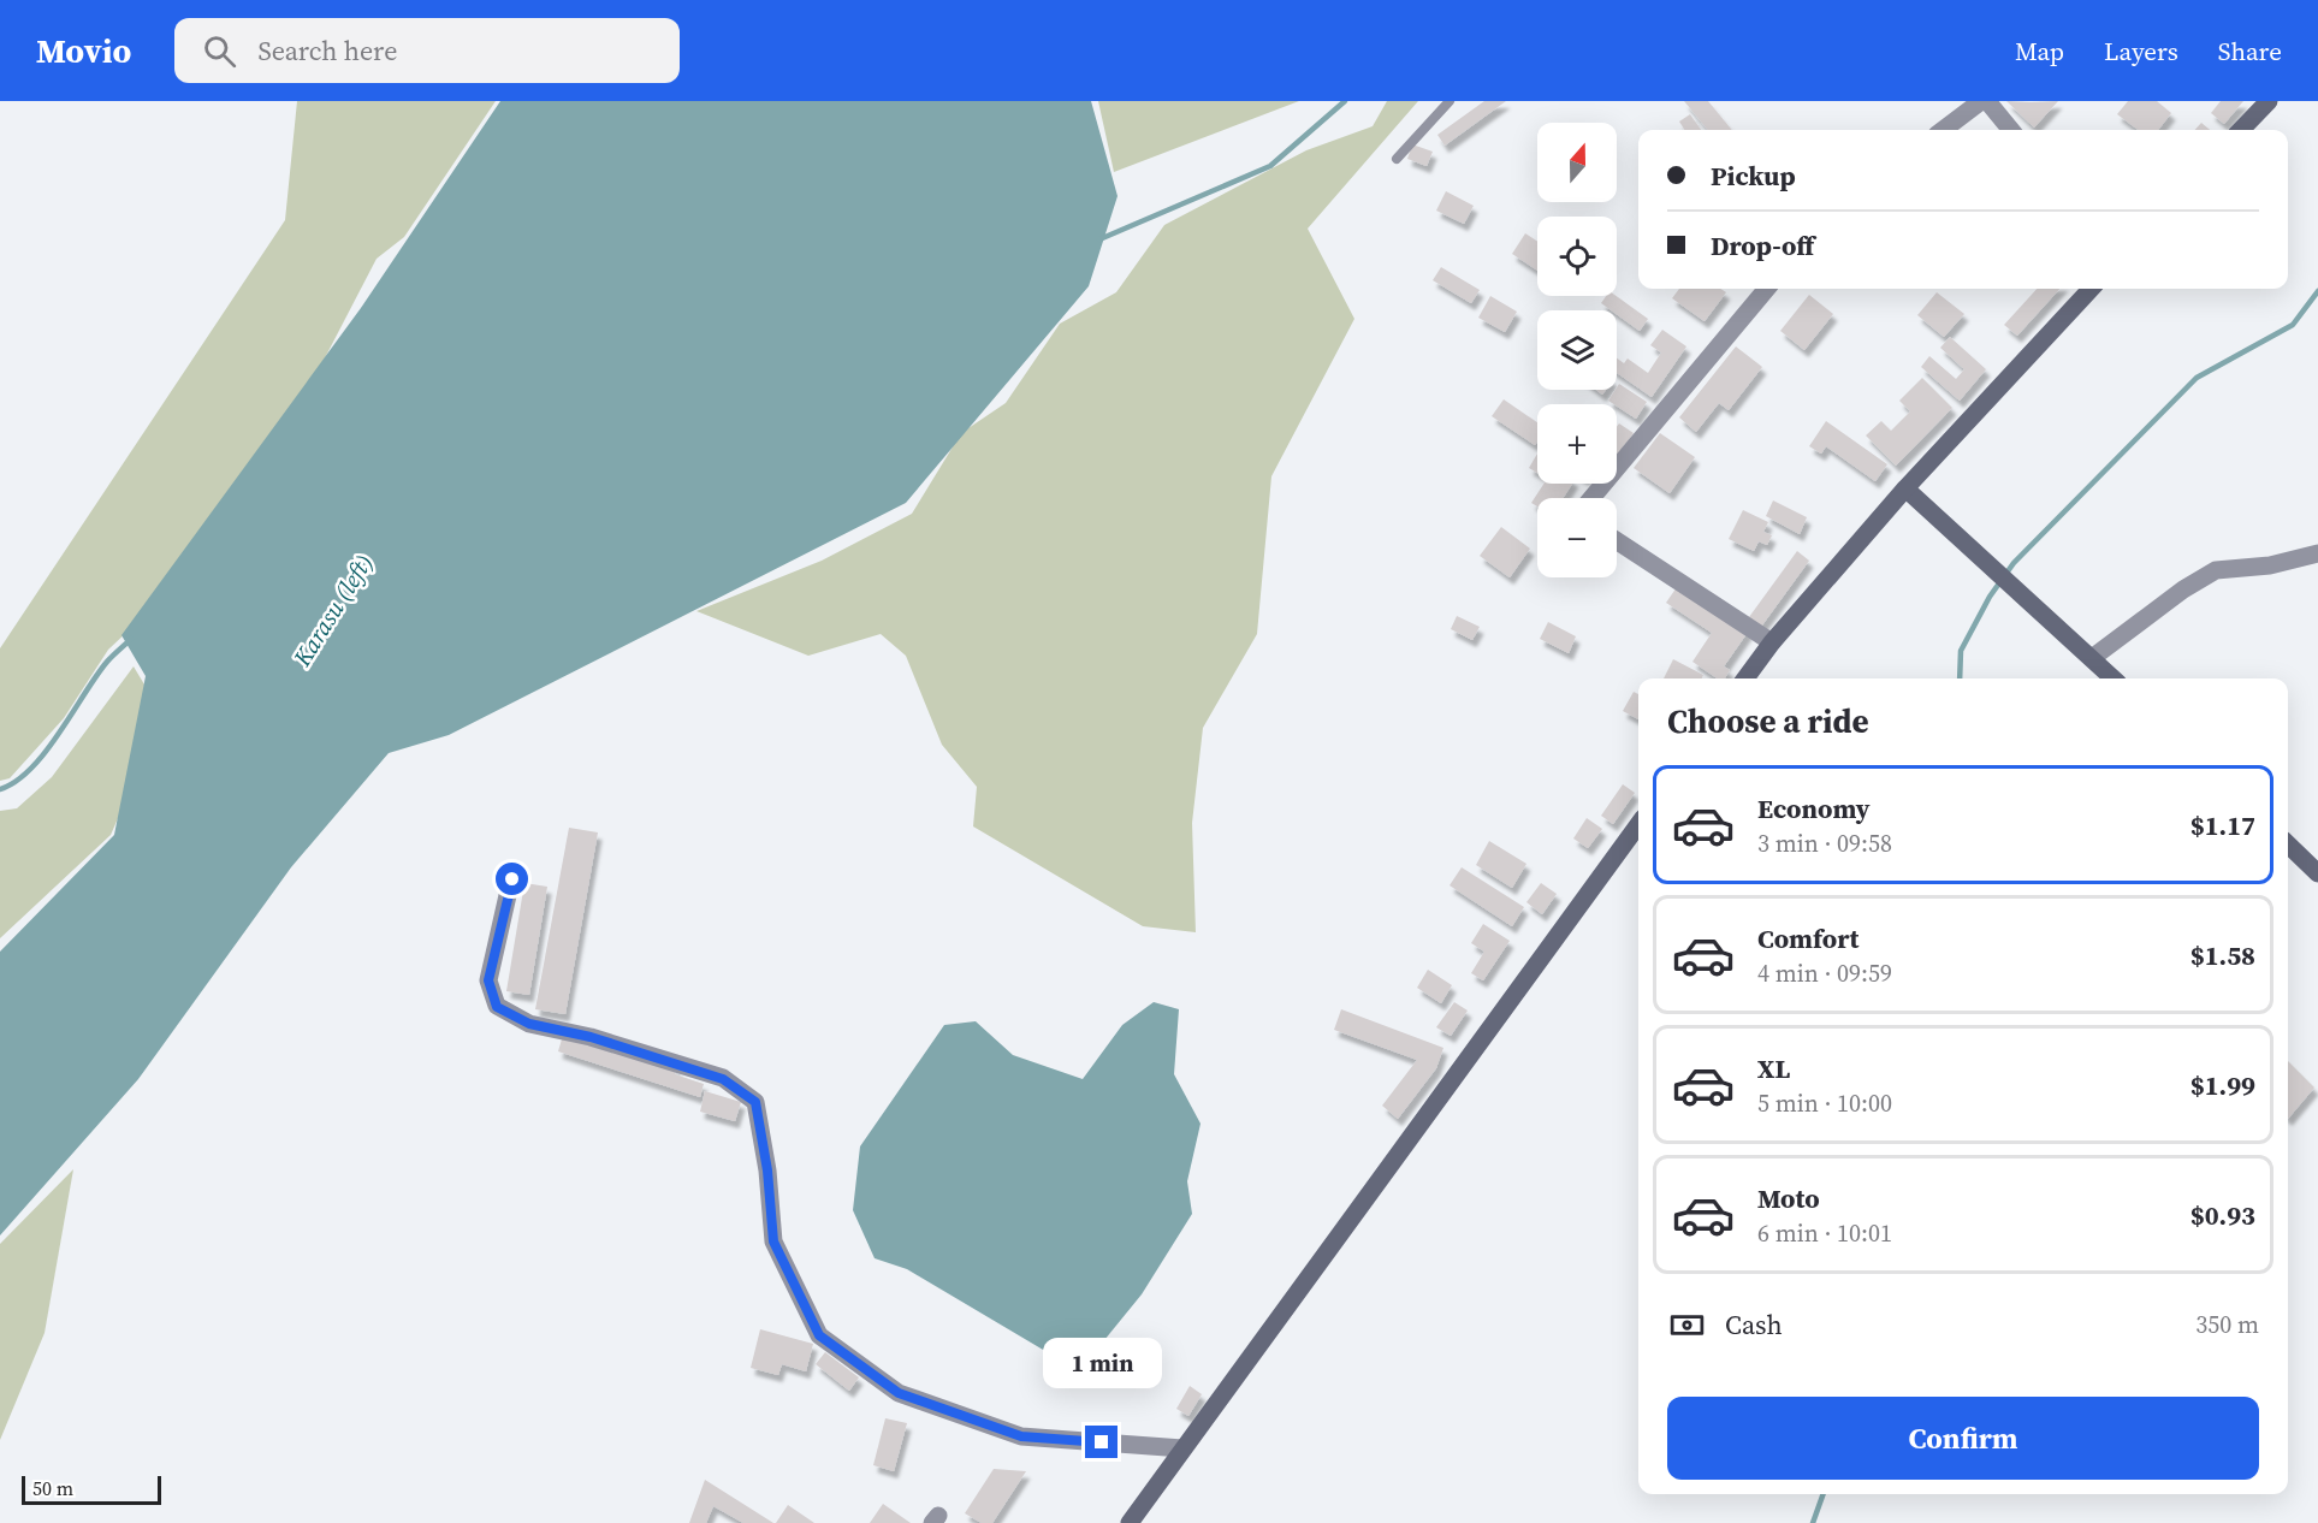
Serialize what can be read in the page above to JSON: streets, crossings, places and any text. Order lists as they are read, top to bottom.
{
  "water": ["Karasu (left)"],
  "scale_bar": "50 m",
  "north": "top",
  "page": {
    "header": "Movio",
    "search": "Search here",
    "nav": ["Map", "Layers", "Share"],
    "map_buttons": ["+", "−"],
    "banner": ["Pickup", "Drop-off"],
    "heading": "Choose a ride",
    "list": [
      {
        "name": "Economy",
        "note": "3 min · 09:58",
        "value": "$1.17"
      },
      {
        "name": "Comfort",
        "note": "4 min · 09:59",
        "value": "$1.58"
      },
      {
        "name": "XL",
        "note": "5 min · 10:00",
        "value": "$1.99"
      },
      {
        "name": "Moto",
        "note": "6 min · 10:01",
        "value": "$0.93"
      }
    ],
    "pay": ["Cash", "350 m"],
    "bubble": "1 min",
    "buttons": "Confirm",
    "scale": "50 m"
  }
}
